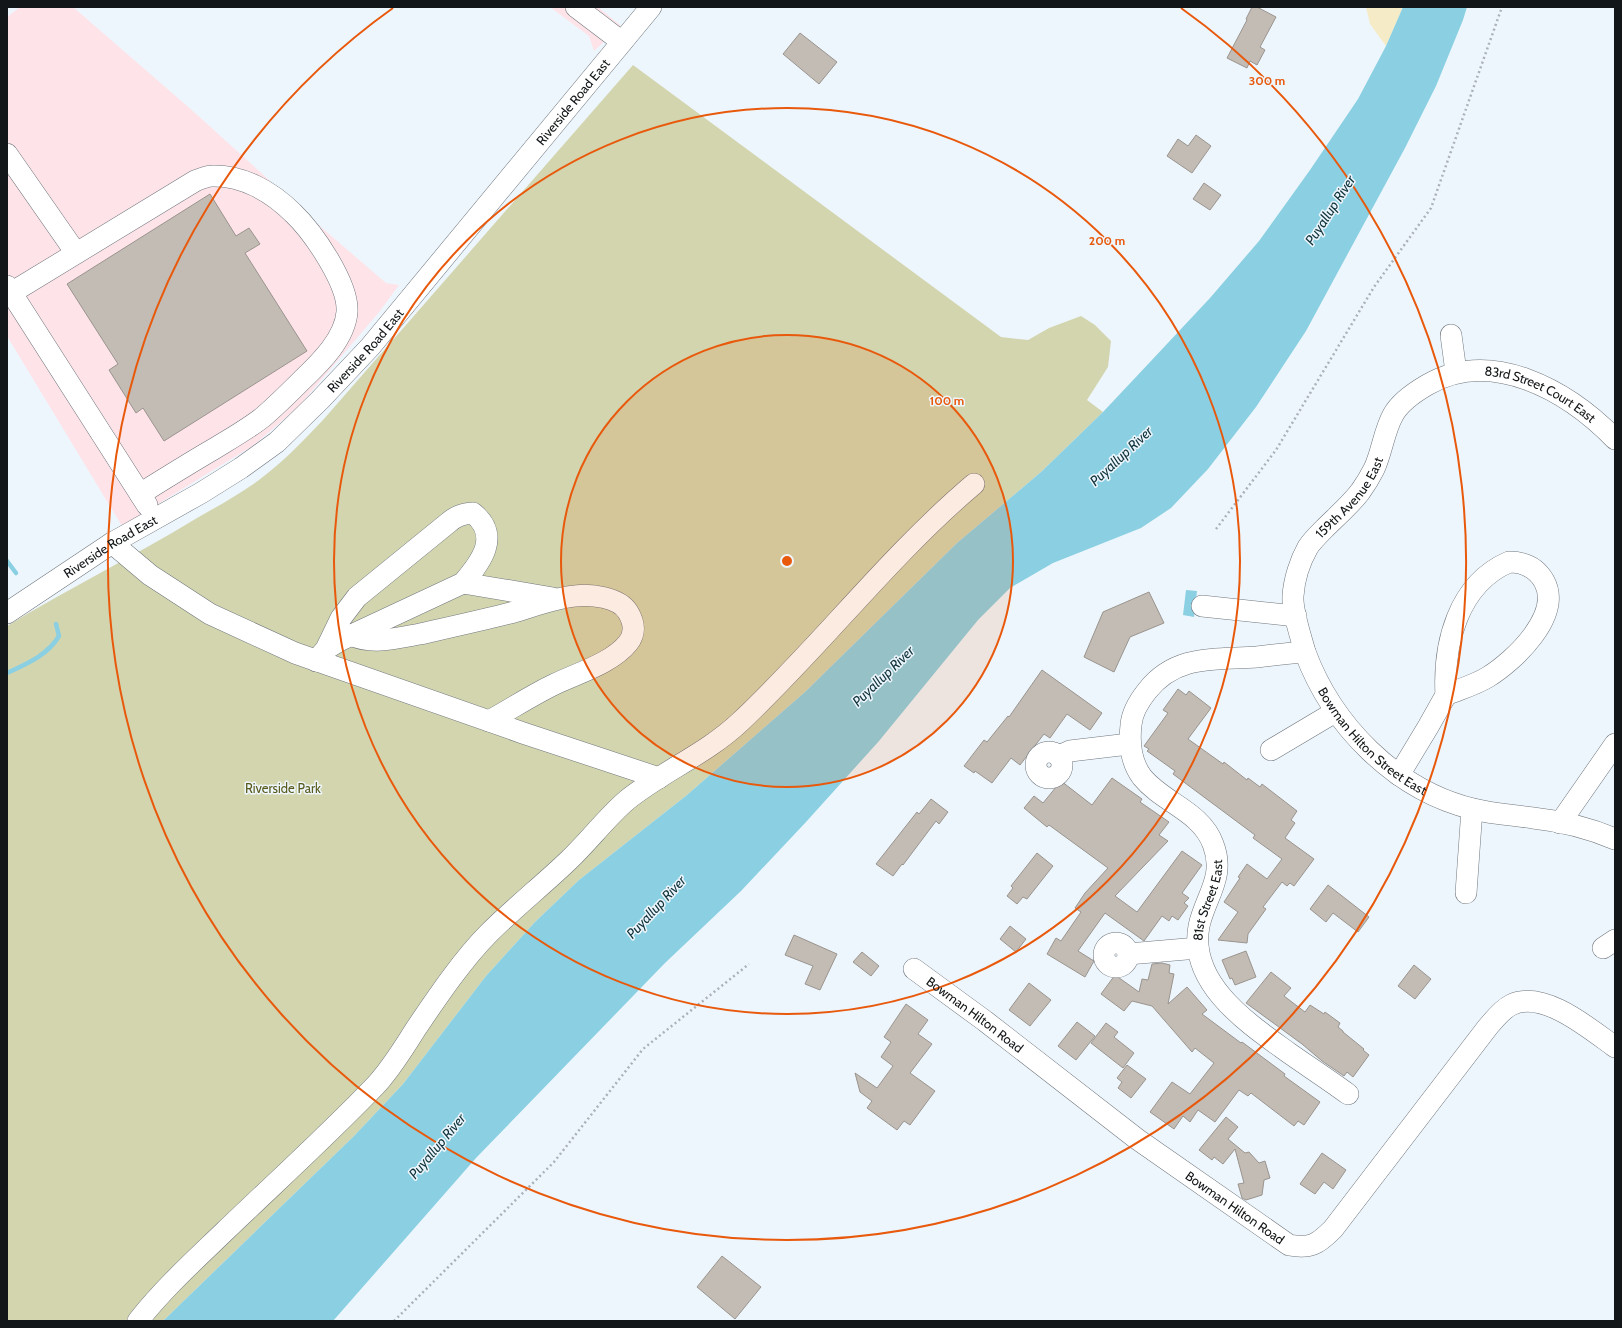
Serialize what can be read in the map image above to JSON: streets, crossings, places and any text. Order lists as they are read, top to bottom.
{
  "streets": {
    "street": [
      "Riverside Road East",
      "83rd Street Court East",
      "159th Avenue East",
      "Bowman Hilton Street East",
      "81st Street East",
      "Bowman Hilton Road"
    ]
  },
  "crossings": [
    ["83rd Street Court East", "159th Avenue East"],
    ["159th Avenue East", "Bowman Hilton Street East"]
  ],
  "water": ["Puyallup River"],
  "parks": ["Riverside Park"],
  "rings": ["300 m", "200 m", "100 m"]
}
